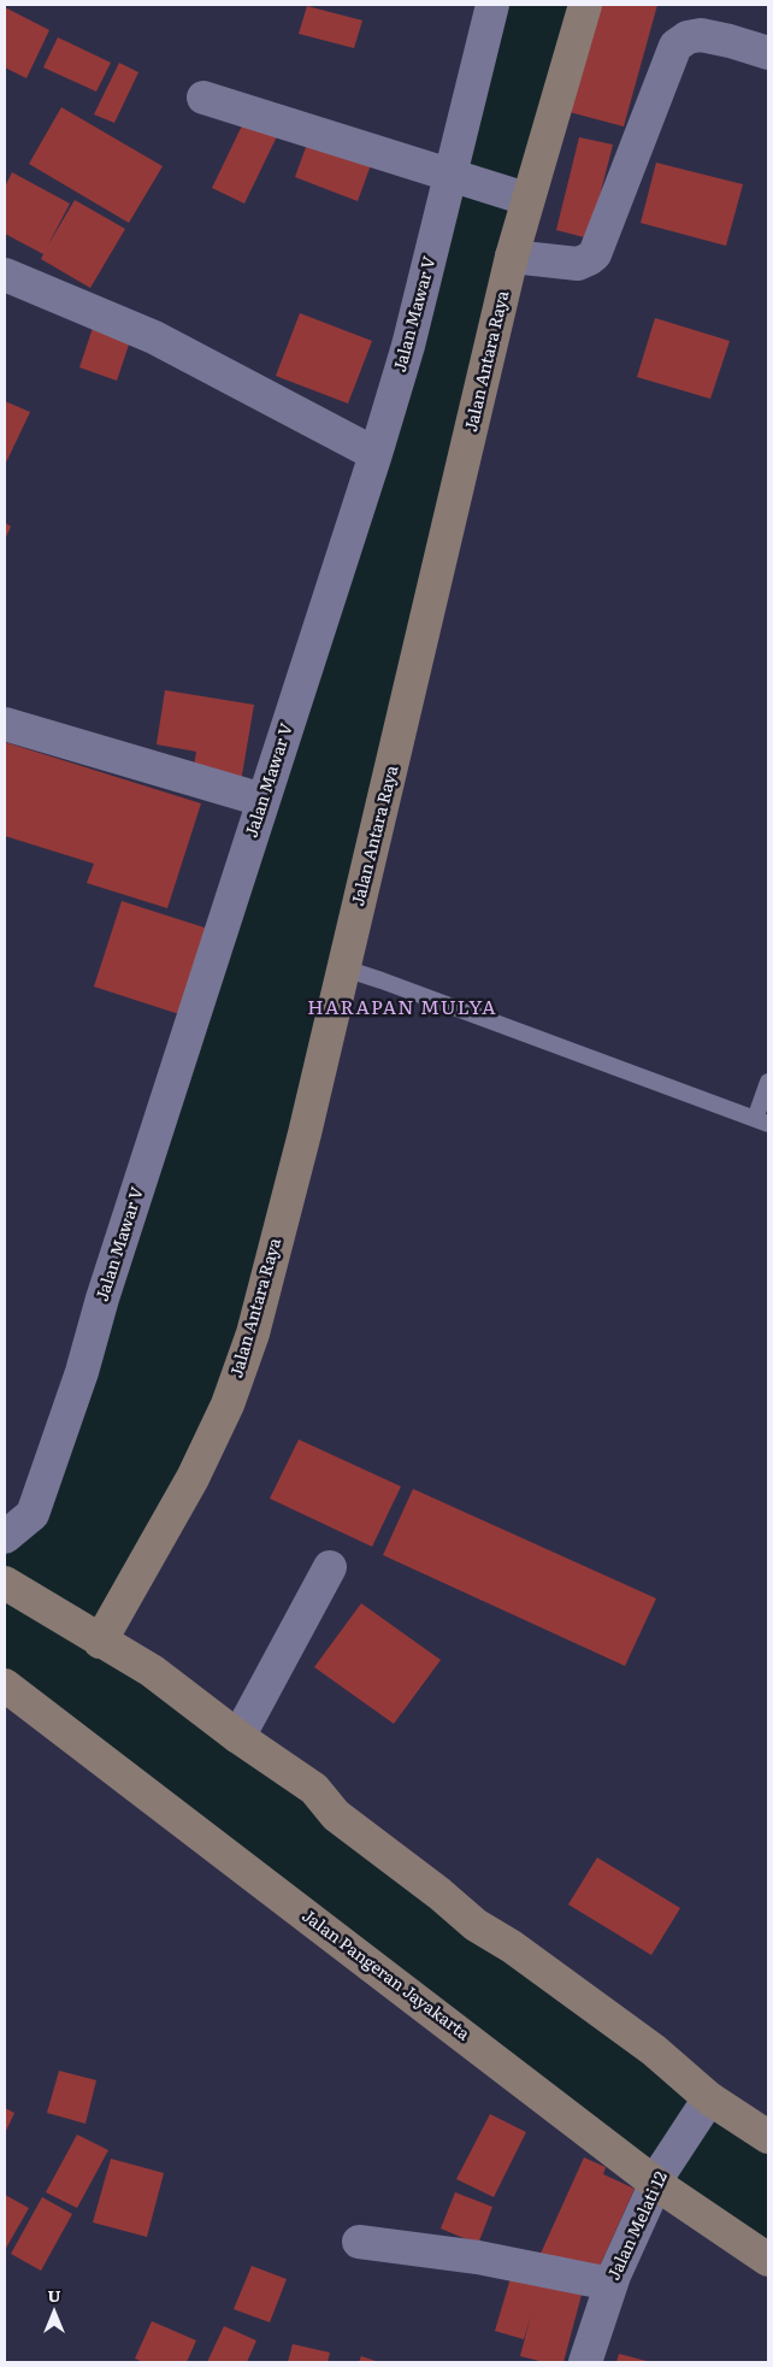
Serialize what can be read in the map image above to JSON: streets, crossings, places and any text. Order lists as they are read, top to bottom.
{
  "streets": {
    "street": [
      "Jalan Mawar V",
      "Jalan Antara Raya",
      "Jalan Pangeran Jayakarta",
      "Jalan Melati 12"
    ]
  },
  "crossings": [
    ["Jalan Pangeran Jayakarta", "Jalan Melati 12"]
  ],
  "districts": ["HARAPAN MULYA"],
  "north": "top"
}
